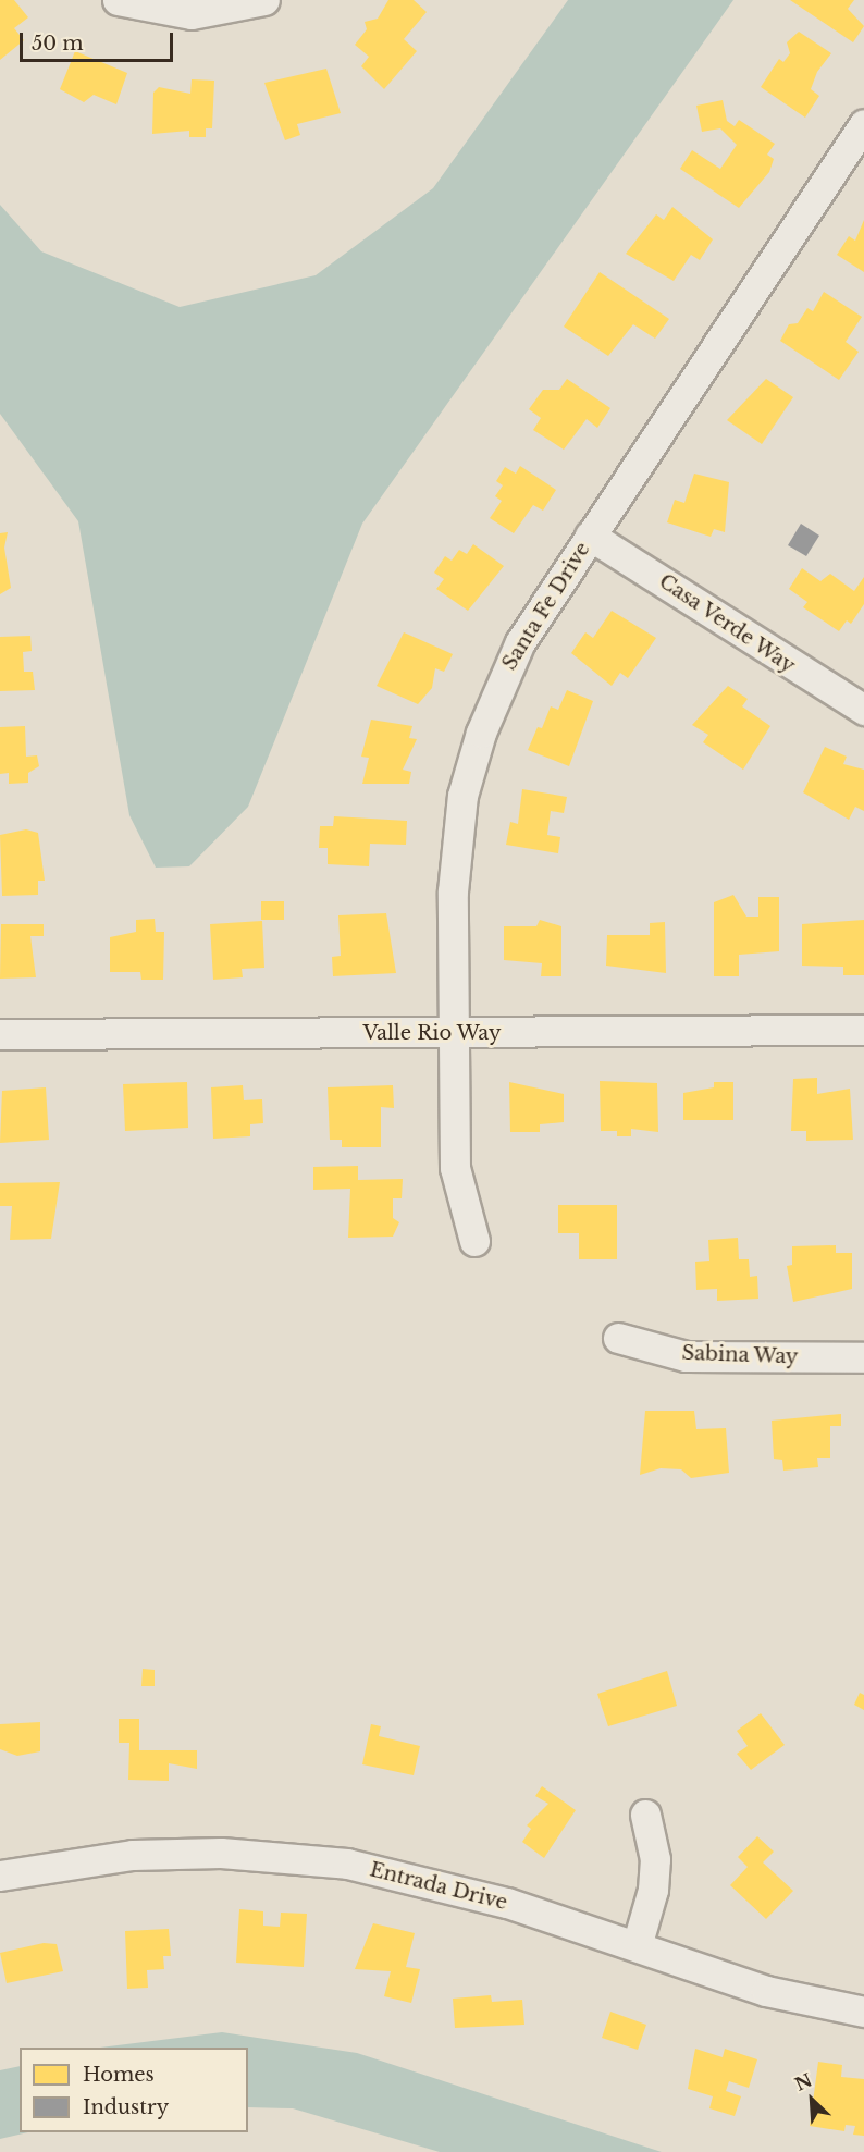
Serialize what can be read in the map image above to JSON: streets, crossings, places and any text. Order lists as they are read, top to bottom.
{
  "streets": {
    "street": [
      "Santa Fe Drive",
      "Casa Verde Way",
      "Valle Rio Way",
      "Sabina Way",
      "Entrada Drive"
    ]
  },
  "crossings": [
    ["Santa Fe Drive", "Casa Verde Way"],
    ["Santa Fe Drive", "Valle Rio Way"]
  ],
  "legend": ["Homes", "Industry"],
  "scale_bar": "50 m",
  "north": "top left"
}
